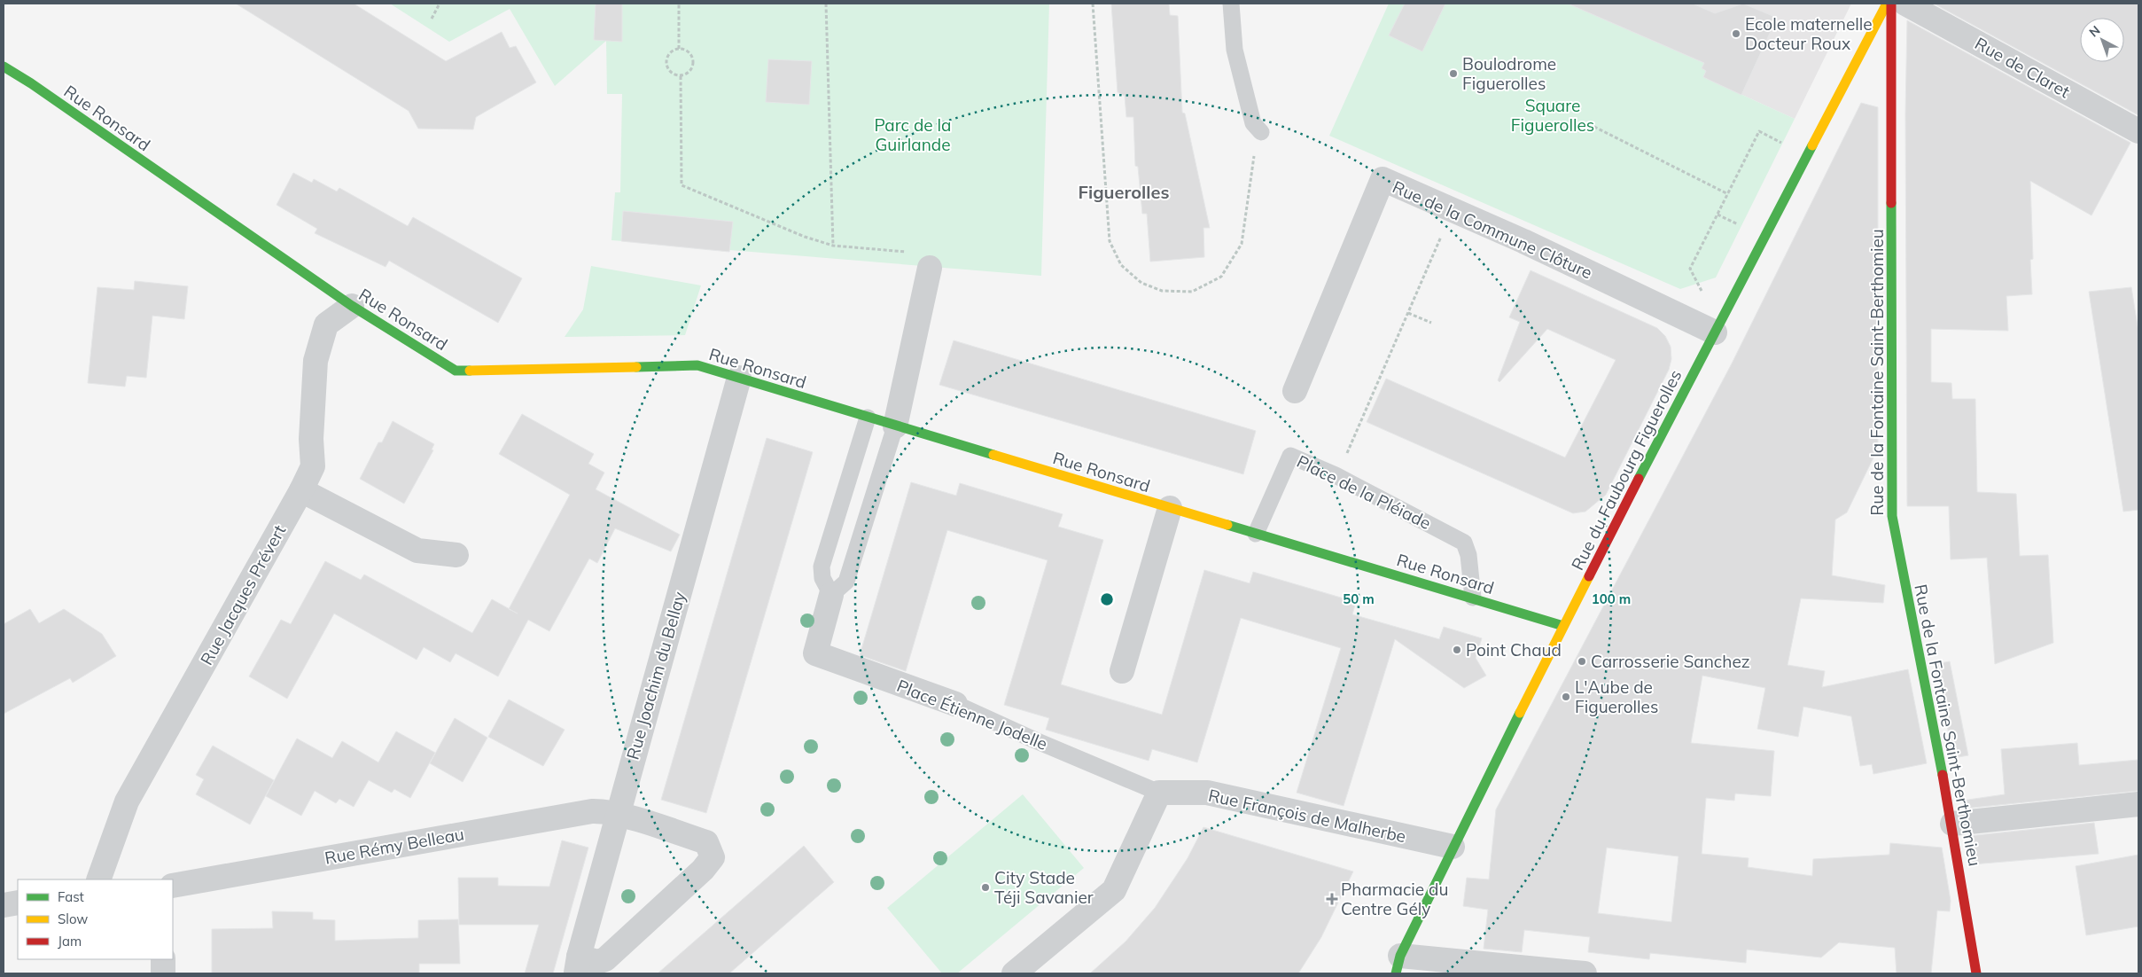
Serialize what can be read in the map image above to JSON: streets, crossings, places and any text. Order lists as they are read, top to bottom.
{
  "streets": {
    "street": [
      "Rue de Claret",
      "Rue Ronsard",
      "Rue de la Commune Clôture",
      "Rue de la Fontaine Saint-Berthomieu",
      "Rue du Faubourg Figuerolles",
      "Rue Jacques Prévert",
      "Rue Joachim du Bellay",
      "Place Étienne Jodelle",
      "Rue François de Malherbe",
      "Rue Rémy Belleau"
    ],
    "lane": ["Place de la Pléiade"]
  },
  "crossings": [
    ["Rue Ronsard", "Rue du Faubourg Figuerolles"],
    ["Rue Ronsard", "Place de la Pléiade"],
    ["Rue Ronsard", "Rue Jacques Prévert"],
    ["Rue Ronsard", "Rue Joachim du Bellay"],
    ["Rue de la Commune Clôture", "Rue du Faubourg Figuerolles"],
    ["Rue du Faubourg Figuerolles", "Rue François de Malherbe"],
    ["Rue Joachim du Bellay", "Rue Rémy Belleau"],
    ["Place Étienne Jodelle", "Rue François de Malherbe"]
  ],
  "districts": ["Figuerolles"],
  "parks": ["Square Figuerolles", "Parc de la Guirlande"],
  "places": {
    "other": [
      "Ecole maternelle Docteur Roux",
      "Boulodrome Figuerolles",
      "Point Chaud",
      "Carrosserie Sanchez",
      "L'Aube de Figuerolles",
      "City Stade Téji Savanier"
    ],
    "health": ["Pharmacie du Centre Gély"]
  },
  "legend": ["Fast", "Slow", "Jam"],
  "north": "top left",
  "rings": ["50 m", "100 m"]
}
